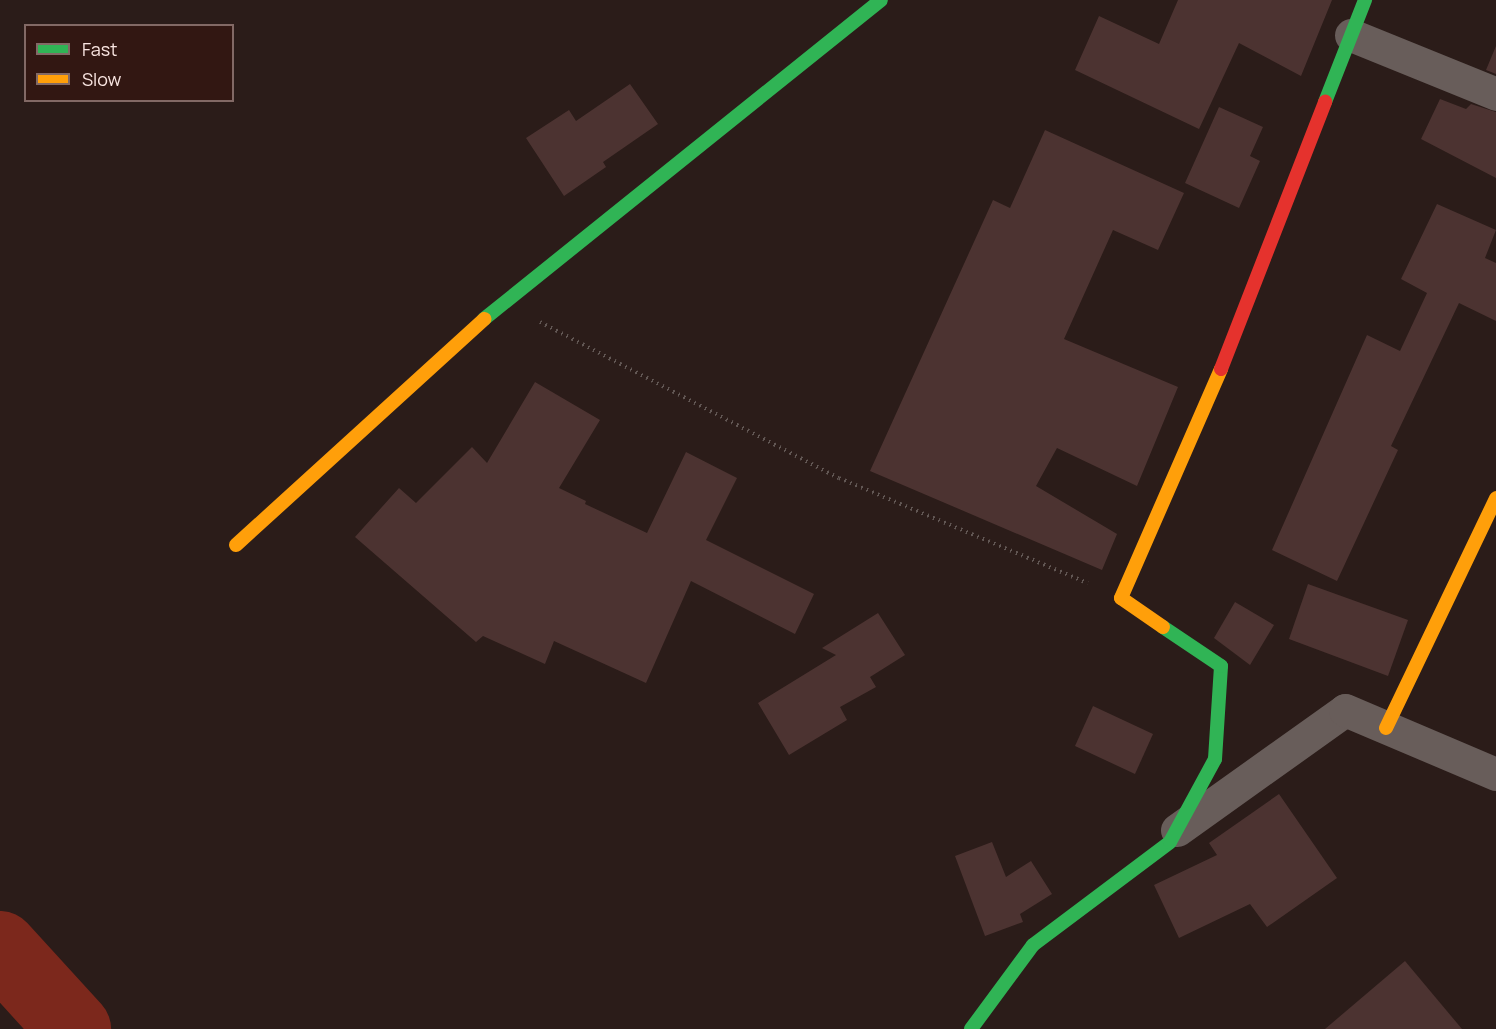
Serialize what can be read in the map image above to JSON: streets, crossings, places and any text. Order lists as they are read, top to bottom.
{
  "legend": ["Fast", "Slow"]
}
